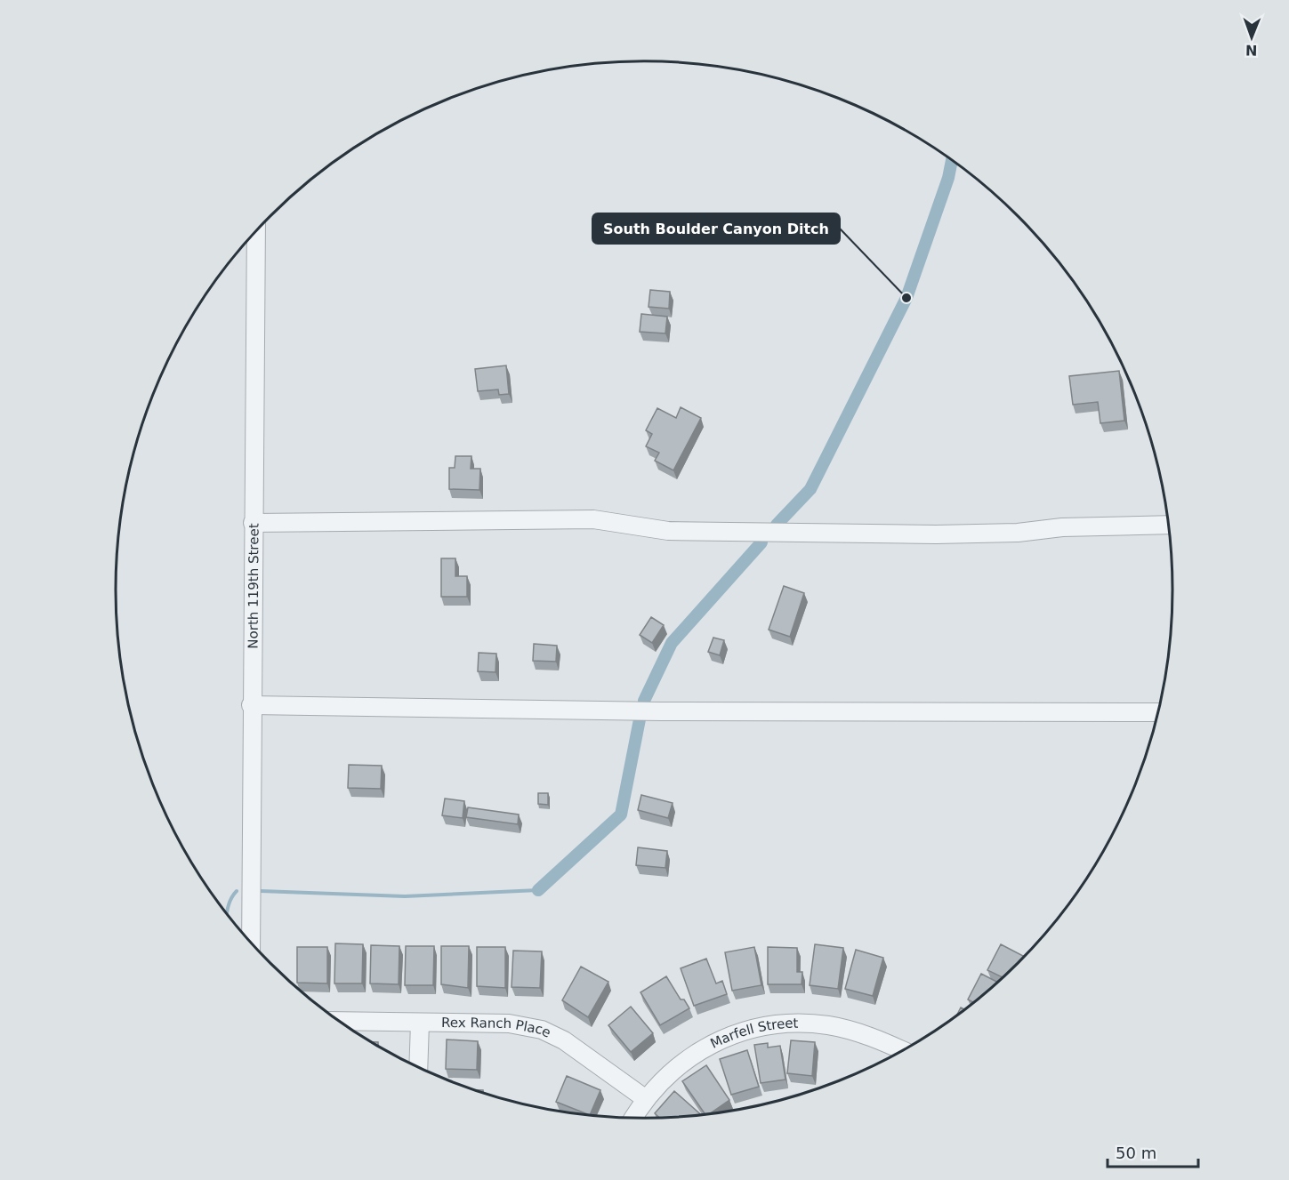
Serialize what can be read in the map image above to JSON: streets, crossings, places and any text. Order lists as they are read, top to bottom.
{
  "streets": {
    "street": ["North 119th Street", "Rex Ranch Place", "Marfell Street"]
  },
  "crossings": [
    ["Rex Ranch Place", "Marfell Street"]
  ],
  "places": ["South Boulder Canyon Ditch"],
  "scale_bar": "50 m",
  "north": "bottom"
}
